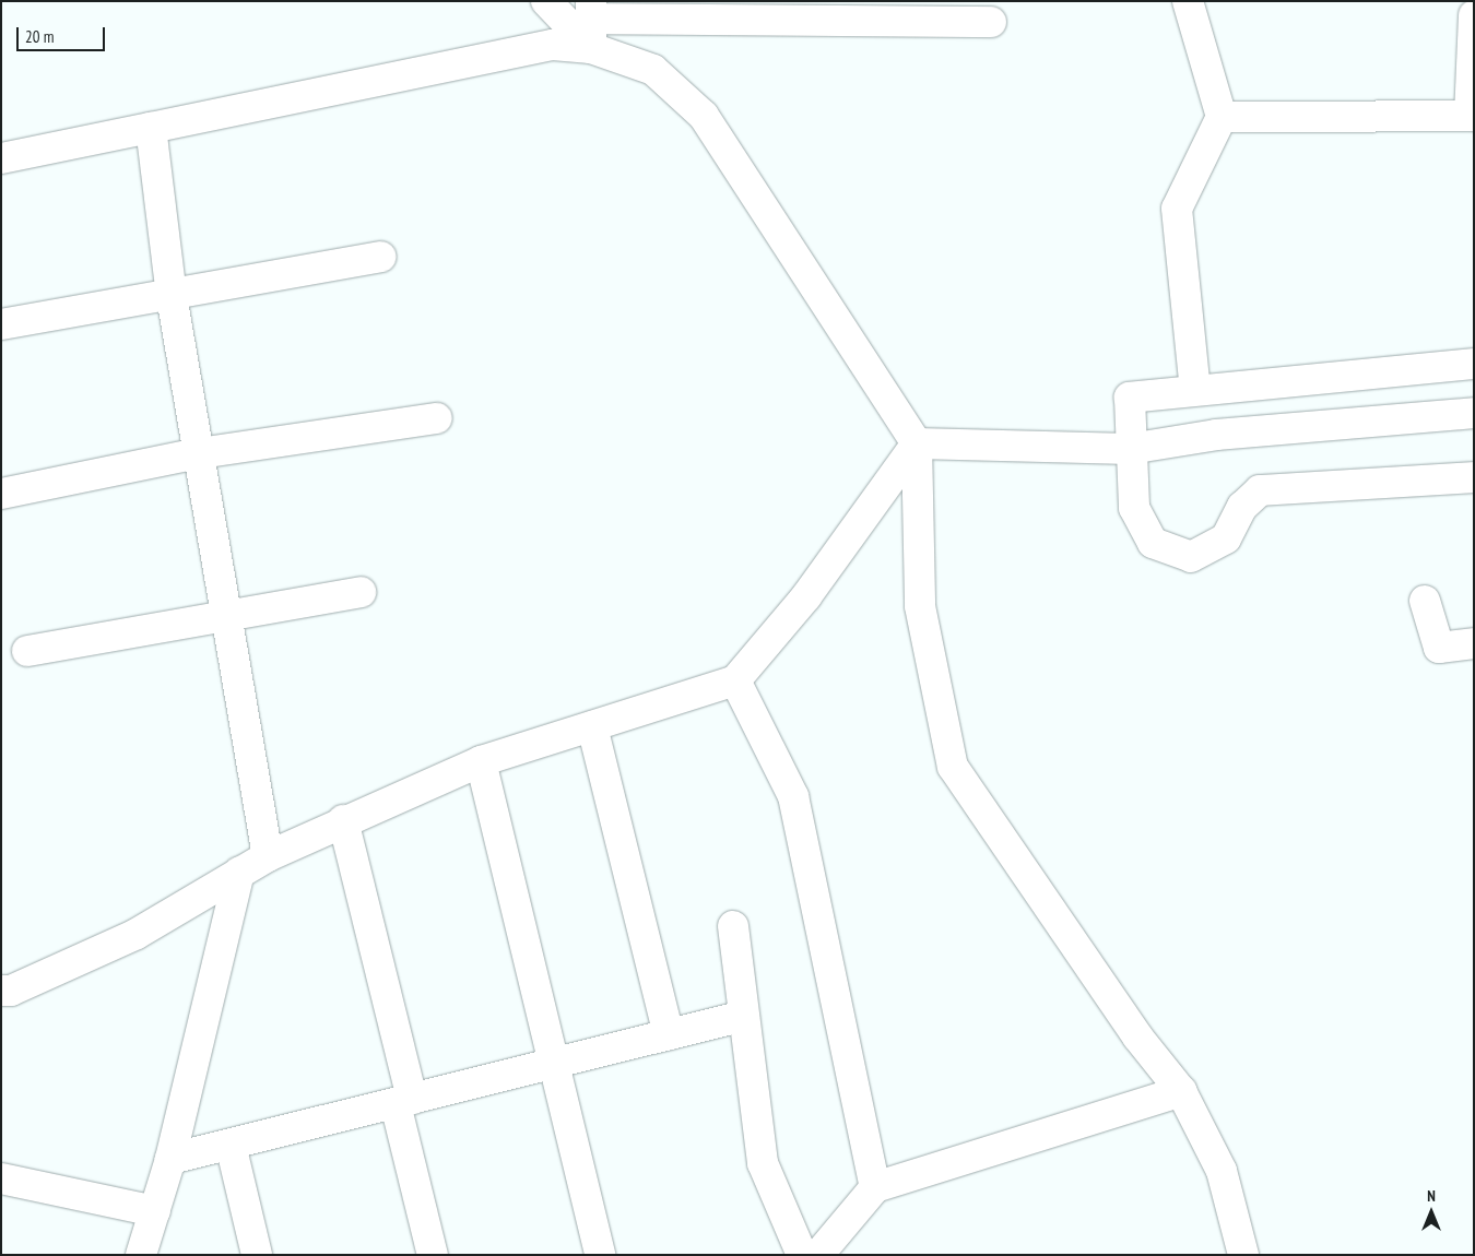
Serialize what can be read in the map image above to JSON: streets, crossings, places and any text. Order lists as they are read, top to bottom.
{
  "scale_bar": "20 m",
  "north": "top"
}
